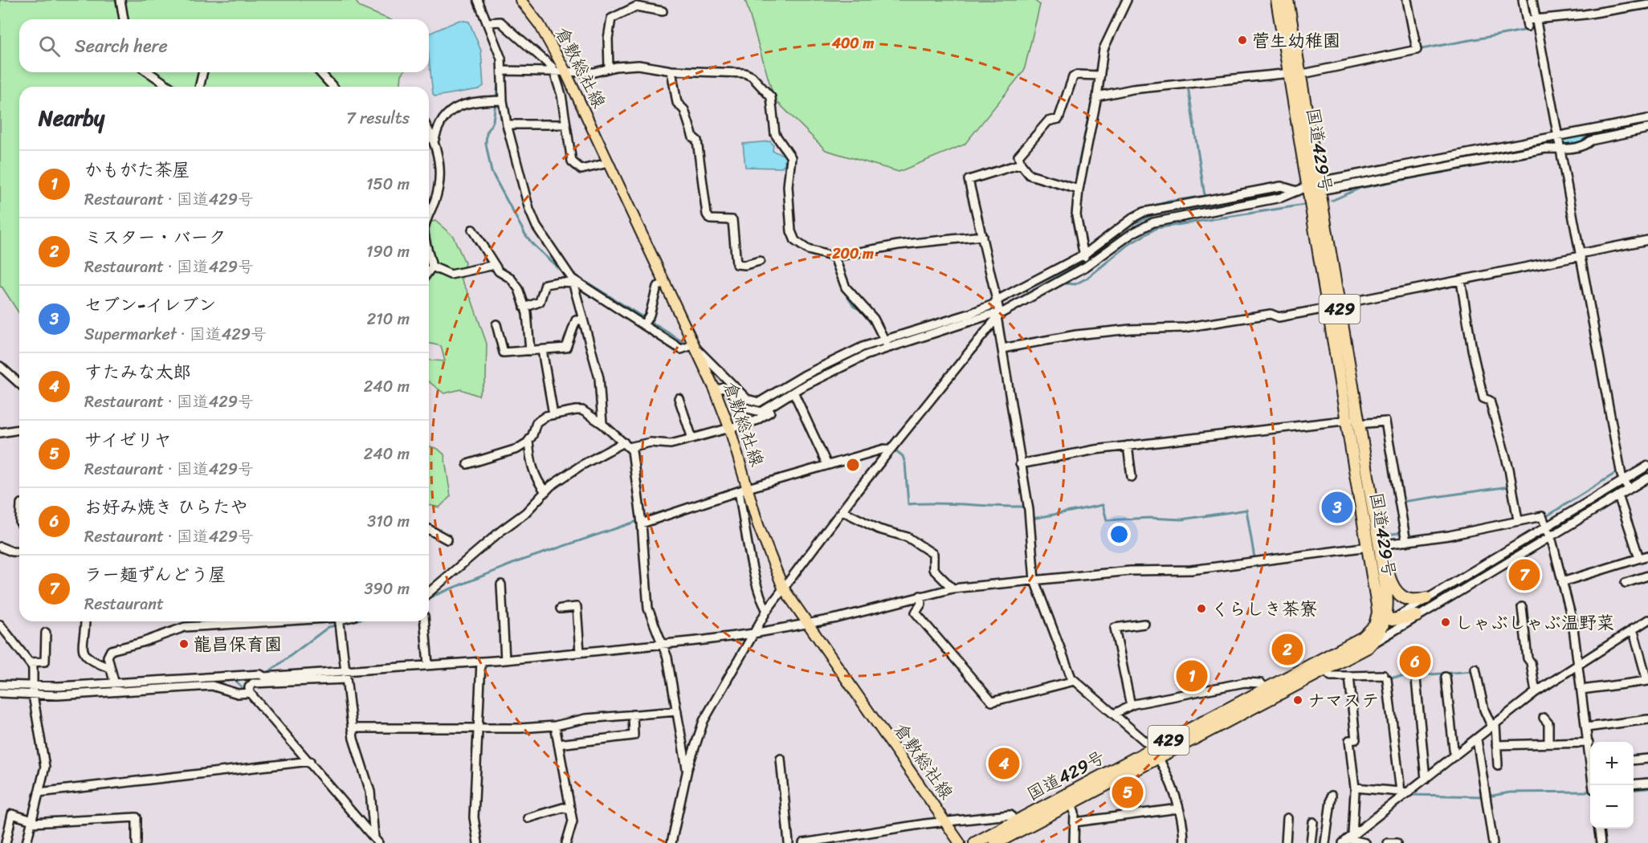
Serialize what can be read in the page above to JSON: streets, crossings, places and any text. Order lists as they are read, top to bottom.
{
  "streets": {
    "highway": ["国道429号", "429"],
    "main road": ["倉敷総社線"]
  },
  "places": [
    "菅生幼稚園",
    "くらしき茶寮",
    "しゃぶしゃぶ温野菜",
    "龍昌保育園",
    "ナマステ"
  ],
  "page": {
    "search": "Search here",
    "heading": ["Nearby", "7 results"],
    "list": [
      {
        "mark": "1",
        "name": "かもがた茶屋",
        "note": "Restaurant · 国道429号",
        "value": "150 m"
      },
      {
        "mark": "2",
        "name": "ミスター・バーク",
        "note": "Restaurant · 国道429号",
        "value": "190 m"
      },
      {
        "mark": "3",
        "name": "セブン-イレブン",
        "note": "Supermarket · 国道429号",
        "value": "210 m"
      },
      {
        "mark": "4",
        "name": "すたみな太郎",
        "note": "Restaurant · 国道429号",
        "value": "240 m"
      },
      {
        "mark": "5",
        "name": "サイゼリヤ",
        "note": "Restaurant · 国道429号",
        "value": "240 m"
      },
      {
        "mark": "6",
        "name": "お好み焼き ひらたや",
        "note": "Restaurant · 国道429号",
        "value": "310 m"
      },
      {
        "mark": "7",
        "name": "ラー麺ずんどう屋",
        "note": "Restaurant",
        "value": "390 m"
      }
    ],
    "pins": [
      "3",
      "7",
      "2",
      "6",
      "1",
      "4",
      "5"
    ],
    "map_buttons": ["+", "−"]
  },
  "rings": ["400 m", "200 m"]
}
